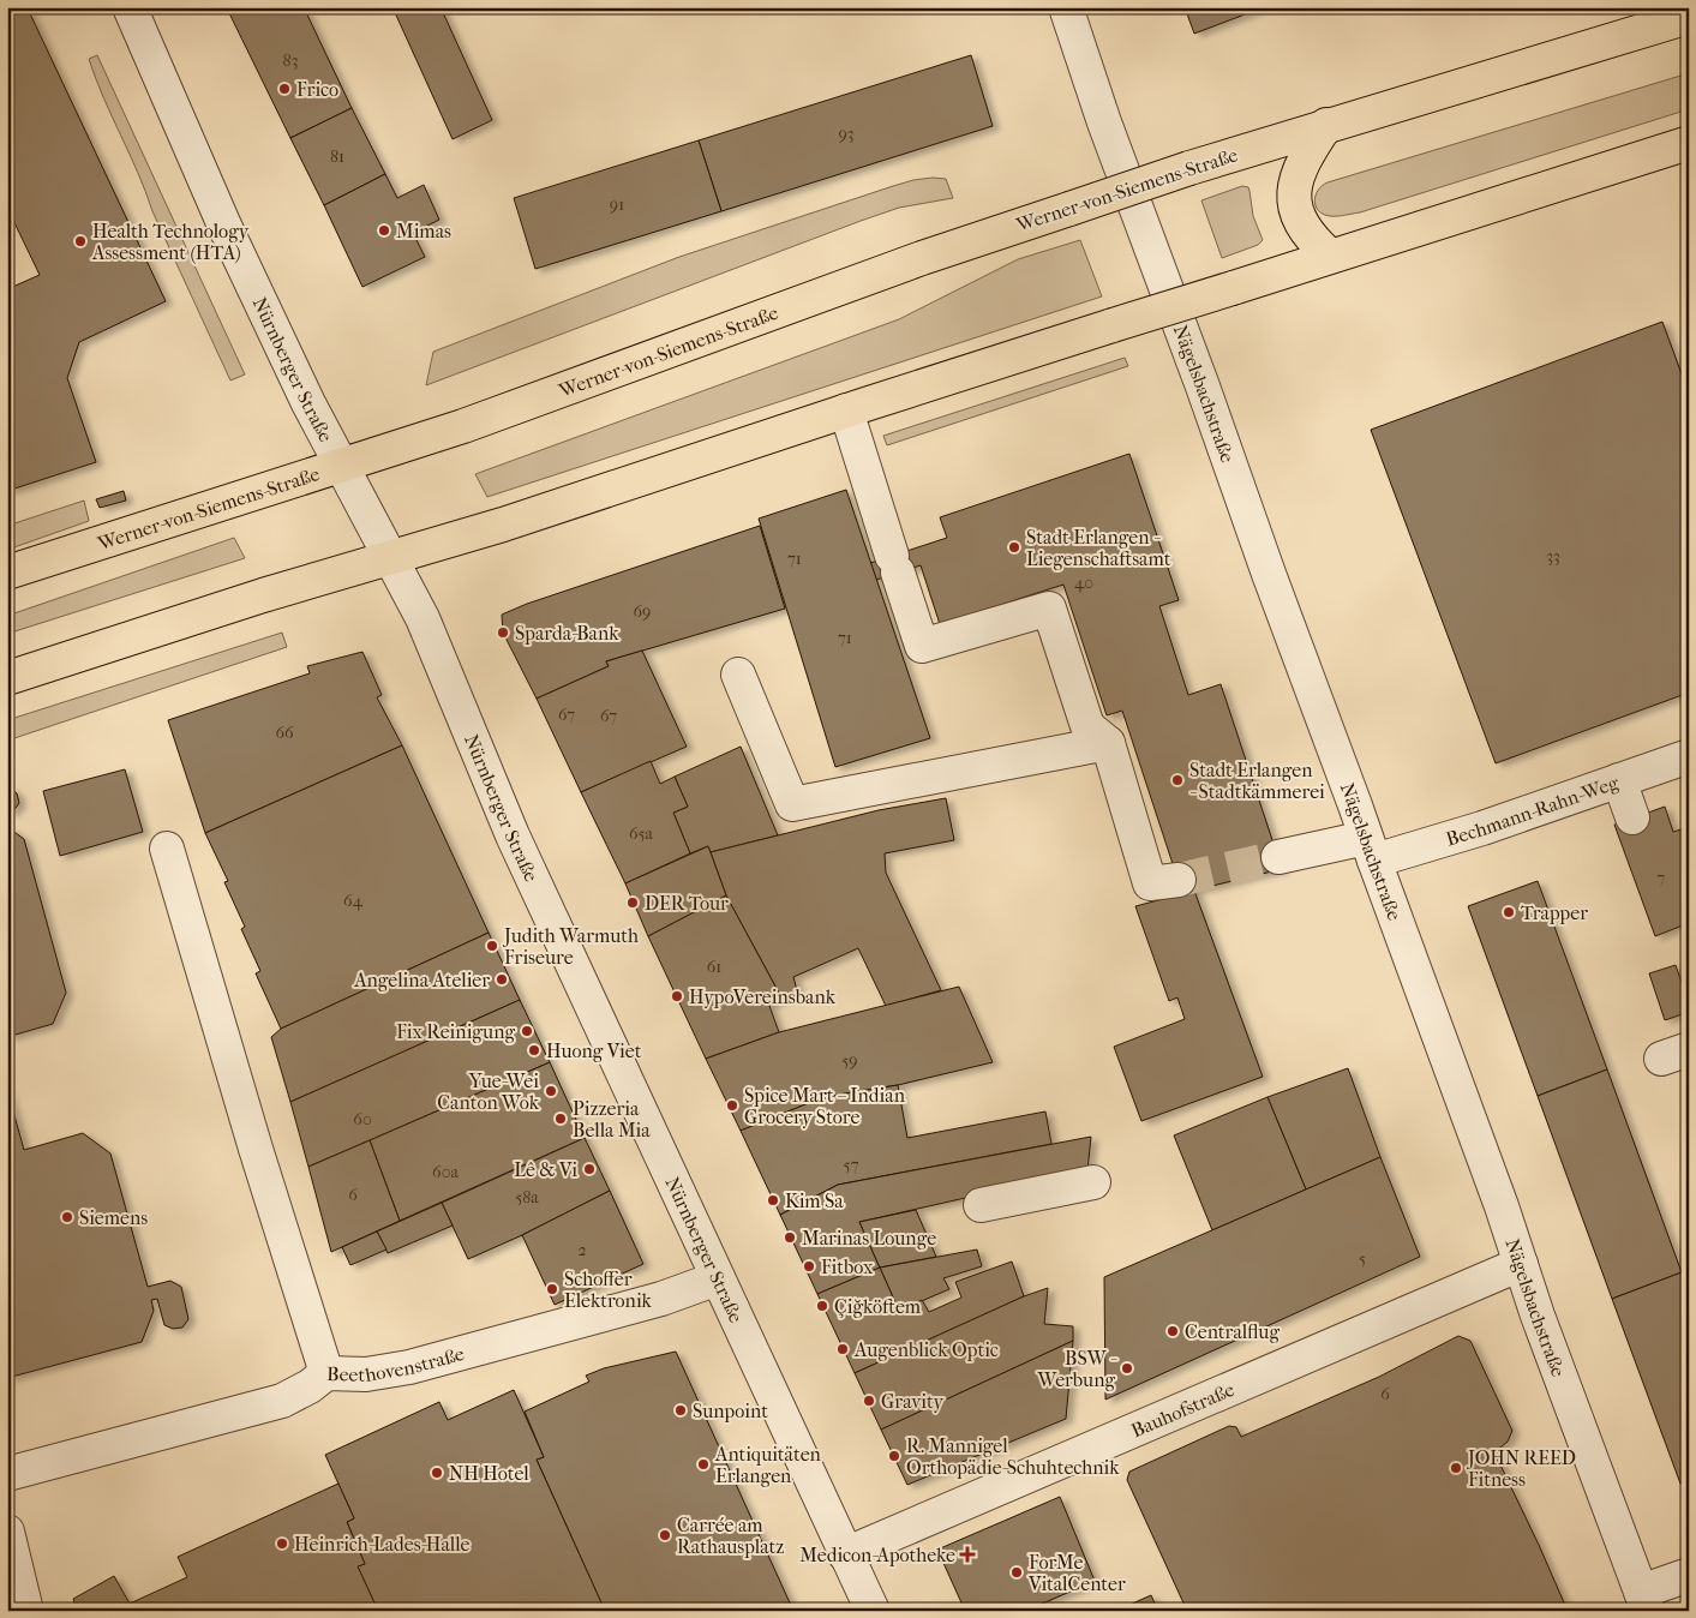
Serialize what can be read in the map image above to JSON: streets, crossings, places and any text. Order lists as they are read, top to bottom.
{
  "streets": {
    "main road": ["Werner-von-Siemens-Straße"],
    "street": [
      "Nürnberger Straße",
      "Nägelsbachstraße",
      "Bechmann-Rahn-Weg",
      "Beethovenstraße",
      "Bauhofstraße"
    ]
  },
  "crossings": [
    ["Werner-von-Siemens-Straße", "Nürnberger Straße"],
    ["Nürnberger Straße", "Beethovenstraße"],
    ["Nürnberger Straße", "Bauhofstraße"],
    ["Nägelsbachstraße", "Bechmann-Rahn-Weg"],
    ["Nägelsbachstraße", "Bauhofstraße"]
  ],
  "places": {
    "other": [
      "Frico",
      "Mimas",
      "Health Technology Assessment (HTA)",
      "Stadt Erlangen - Liegenschaftsamt",
      "Sparda-Bank",
      "Stadt Erlangen - Stadtkämmerei",
      "DER Tour",
      "Trapper",
      "Judith Warmuth Friseure",
      "Angelina Atelier",
      "HypoVereinsbank",
      "Fix Reinigung",
      "Huong Viet",
      "Yue-Wei Canton Wok",
      "Spice Mart – Indian Grocery Store",
      "Pizzeria Bella Mia",
      "Lê & Vi",
      "Kim Sa",
      "Siemens",
      "Marinas Lounge",
      "Fitbox",
      "Schoffer Elektronik",
      "Çiğköftem",
      "Centralflug",
      "Augenblick Optic",
      "BSW - Werbung",
      "Gravity",
      "Sunpoint",
      "R. Mannigel Orthopädie-Schuhtechnik",
      "Antiquitäten Erlangen",
      "JOHN REED Fitness",
      "NH Hotel",
      "Carrée am Rathausplatz",
      "Heinrich-Lades-Halle",
      "ForMe VitalCenter"
    ],
    "health": ["Medicon-Apotheke"]
  },
  "house_numbers": [
    "83",
    "93",
    "81",
    "91",
    "33",
    "71",
    "40",
    "69",
    "71",
    "67",
    "67",
    "66",
    "65a",
    "7",
    "64",
    "61",
    "59",
    "60",
    "57",
    "60a",
    "6",
    "58a",
    "2",
    "5",
    "6"
  ]
}
